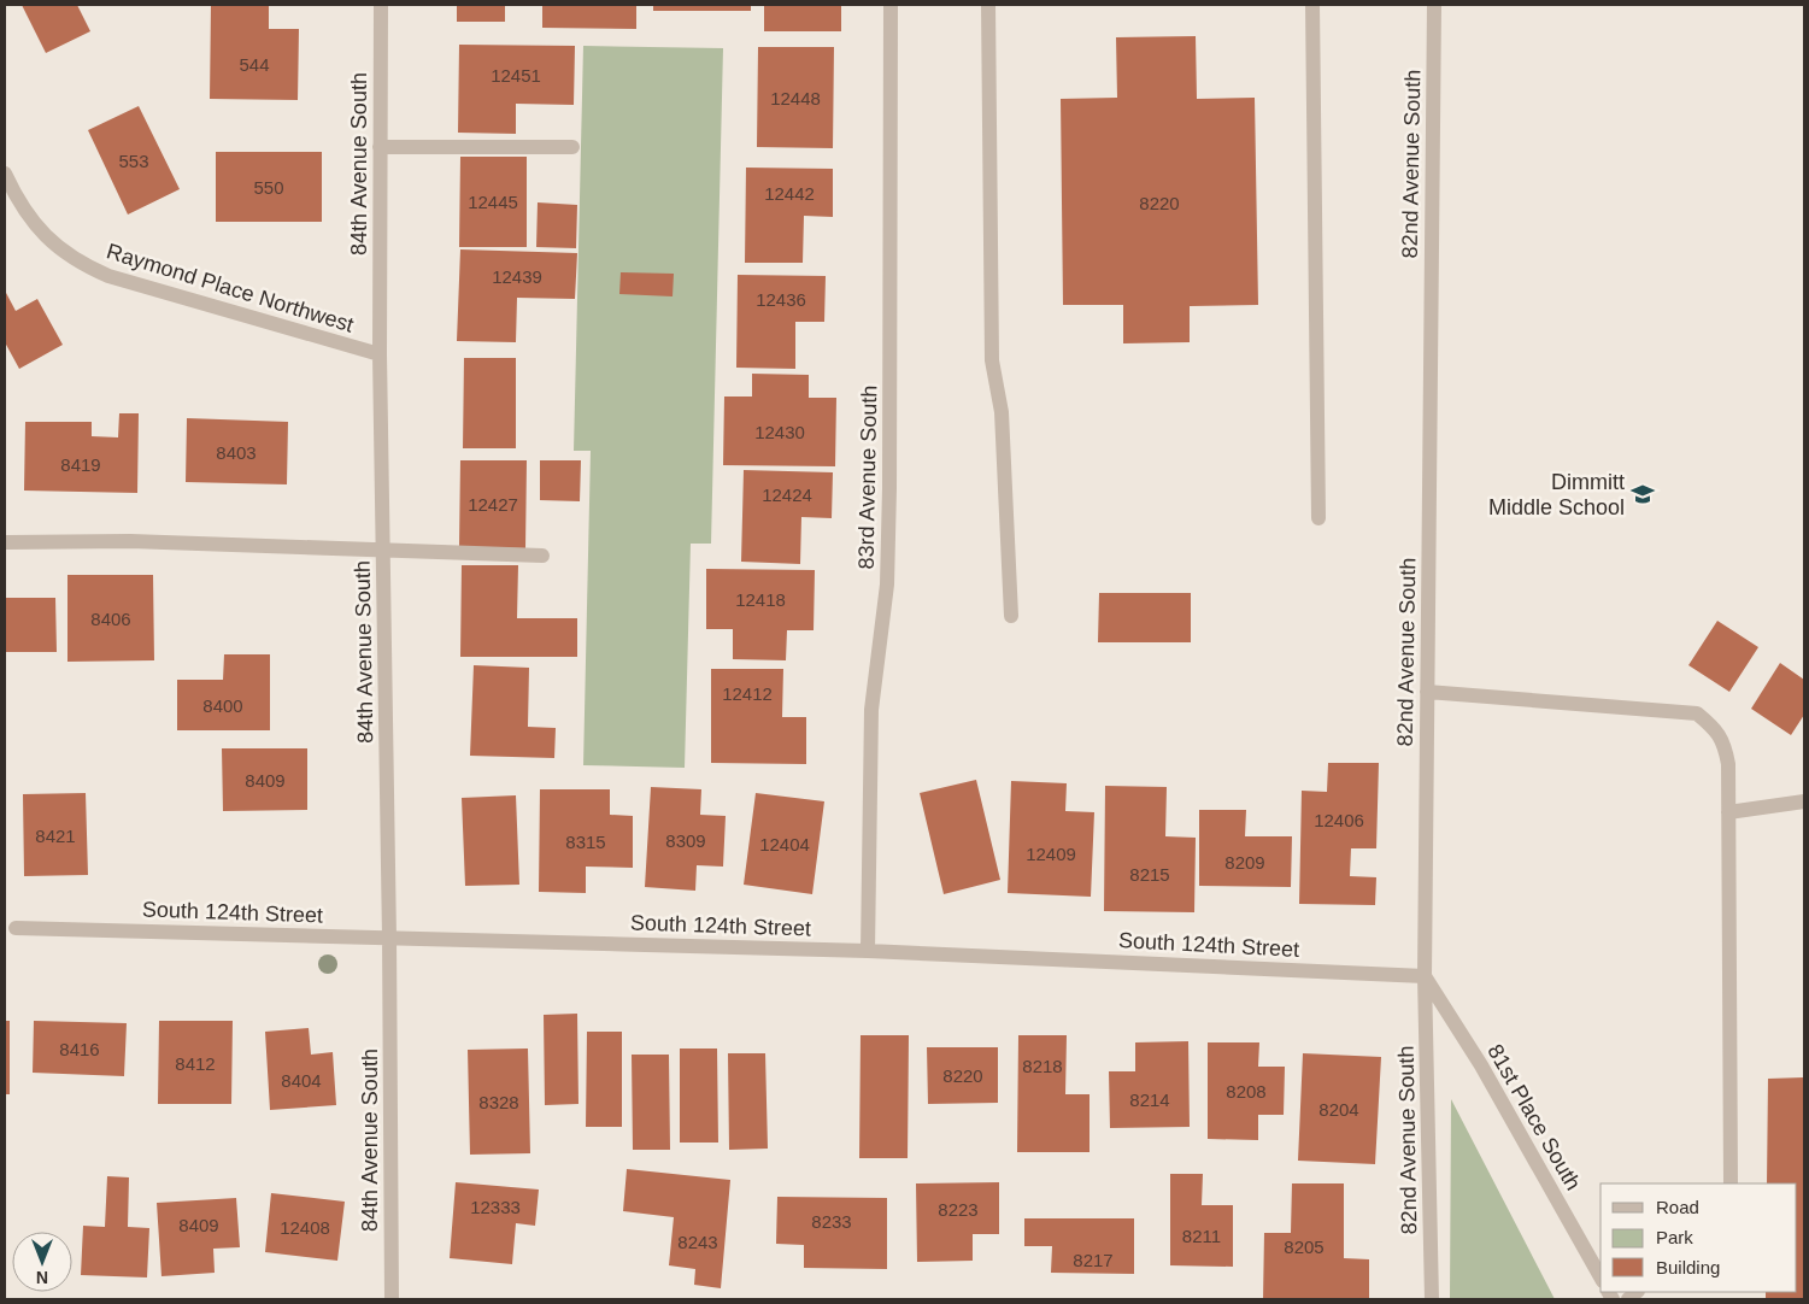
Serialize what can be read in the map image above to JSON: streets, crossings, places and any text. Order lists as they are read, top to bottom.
{
  "streets": {
    "street": [
      "84th Avenue South",
      "82nd Avenue South",
      "Raymond Place Northwest",
      "83rd Avenue South",
      "South 124th Street",
      "81st Place South"
    ]
  },
  "crossings": [
    ["84th Avenue South", "Raymond Place Northwest"],
    ["84th Avenue South", "South 124th Street"],
    ["82nd Avenue South", "South 124th Street"],
    ["82nd Avenue South", "81st Place South"],
    ["83rd Avenue South", "South 124th Street"],
    ["South 124th Street", "81st Place South"]
  ],
  "places": {
    "school or university": ["Dimmitt Middle School"]
  },
  "house_numbers": [
    "544",
    "12451",
    "12448",
    "553",
    "550",
    "12442",
    "12445",
    "8220",
    "12439",
    "12436",
    "12430",
    "8403",
    "8419",
    "12424",
    "12427",
    "12418",
    "8406",
    "12412",
    "8400",
    "8409",
    "12406",
    "8421",
    "8309",
    "8315",
    "12404",
    "12409",
    "8209",
    "8215",
    "8416",
    "8412",
    "8218",
    "8220",
    "8404",
    "8208",
    "8214",
    "8328",
    "8204",
    "12333",
    "8223",
    "8233",
    "8409",
    "12408",
    "8211",
    "8243",
    "8205",
    "8217"
  ],
  "legend": ["Road", "Park", "Building"],
  "north": "bottom"
}
